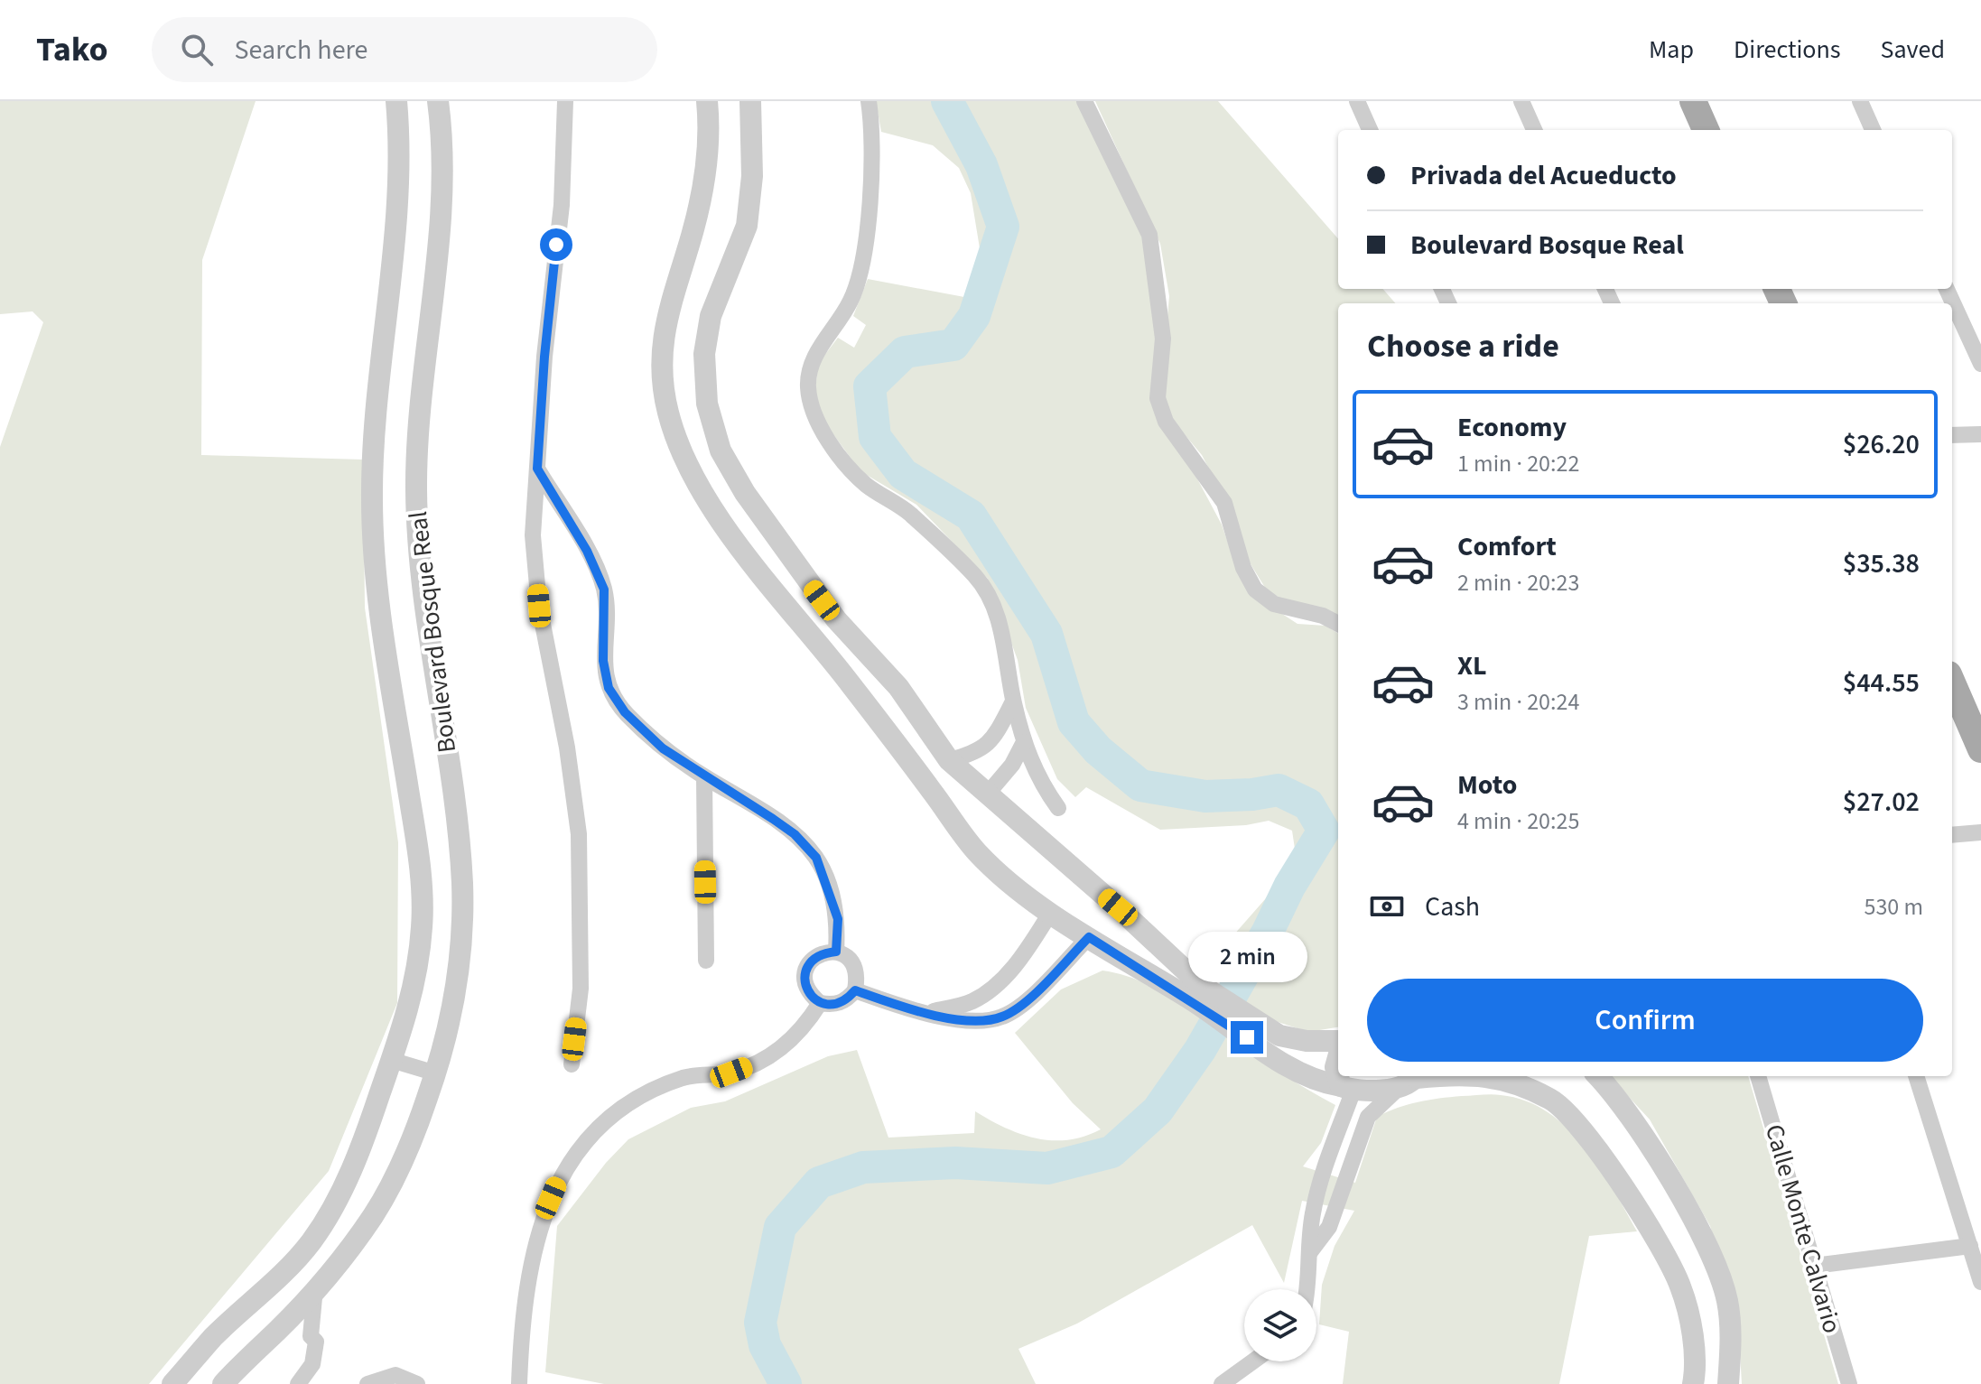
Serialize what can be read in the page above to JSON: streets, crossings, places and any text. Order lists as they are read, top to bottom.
{
  "streets": {
    "street": ["Boulevard Bosque Real", "Calle Monte Calvario"]
  },
  "page": {
    "header": "Tako",
    "search": "Search here",
    "nav": ["Map", "Directions", "Saved"],
    "banner": ["Privada del Acueducto", "Boulevard Bosque Real"],
    "heading": "Choose a ride",
    "list": [
      {
        "name": "Economy",
        "note": "1 min · 20:22",
        "value": "$26.20"
      },
      {
        "name": "Comfort",
        "note": "2 min · 20:23",
        "value": "$35.38"
      },
      {
        "name": "XL",
        "note": "3 min · 20:24",
        "value": "$44.55"
      },
      {
        "name": "Moto",
        "note": "4 min · 20:25",
        "value": "$27.02"
      }
    ],
    "pay": ["Cash", "530 m"],
    "bubble": "2 min",
    "buttons": "Confirm"
  }
}
